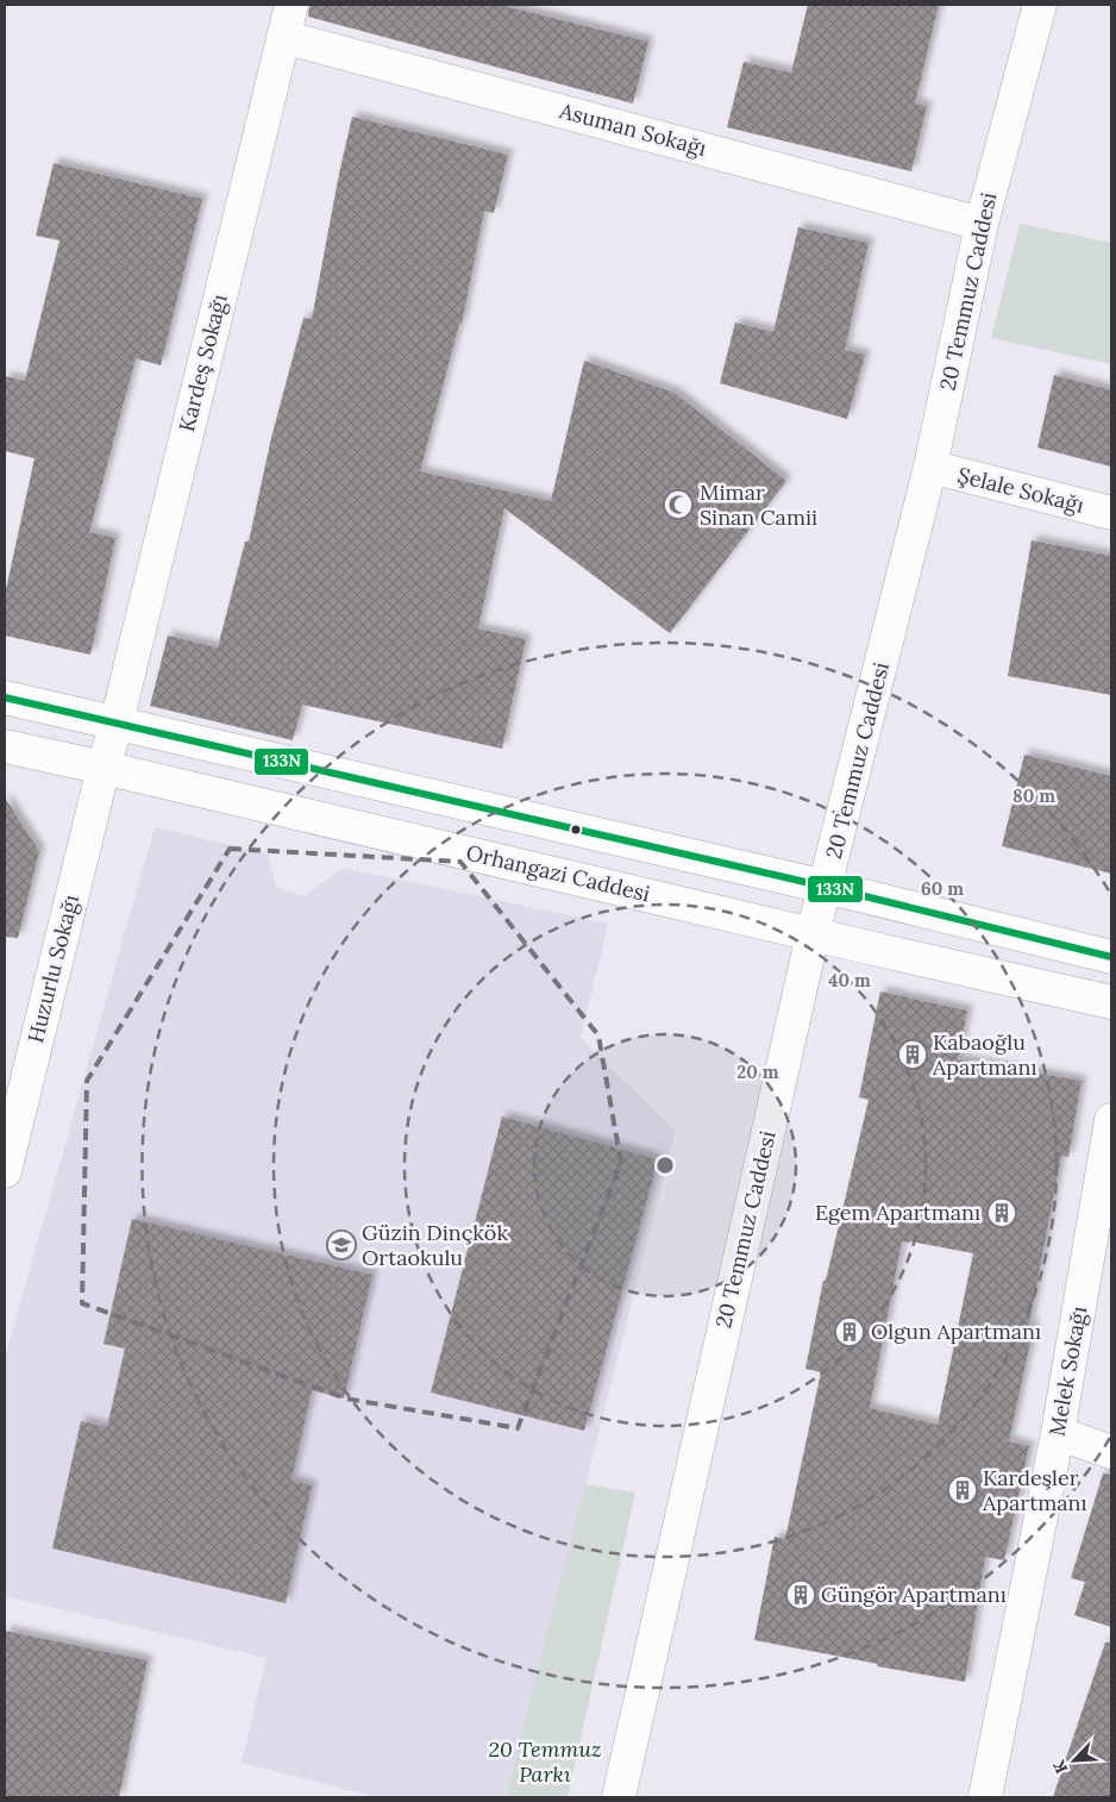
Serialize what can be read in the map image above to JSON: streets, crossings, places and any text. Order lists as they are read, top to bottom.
{
  "streets": {
    "street": [
      "Asuman Sokağı",
      "20 Temmuz Caddesi",
      "Kardeş Sokağı",
      "Şelale Sokağı",
      "Orhangazi Caddesi",
      "Huzurlu Sokağı",
      "Melek Sokağı"
    ]
  },
  "crossings": [
    ["Asuman Sokağı", "20 Temmuz Caddesi"],
    ["Asuman Sokağı", "Kardeş Sokağı"],
    ["20 Temmuz Caddesi", "Şelale Sokağı"],
    ["20 Temmuz Caddesi", "Orhangazi Caddesi"],
    ["Kardeş Sokağı", "Orhangazi Caddesi"],
    ["Kardeş Sokağı", "Huzurlu Sokağı"],
    ["Orhangazi Caddesi", "Huzurlu Sokağı"]
  ],
  "parks": ["20 Temmuz Parkı"],
  "places": {
    "mosque": ["Mimar Sinan Camii"],
    "building": [
      "Kabaoğlu Apartmanı",
      "Egem Apartmanı",
      "Olgun Apartmanı",
      "Kardeşler Apartmanı",
      "Güngör Apartmanı"
    ],
    "school or university": ["Güzin Dinçkök Ortaokulu"]
  },
  "lines": ["transit line 133N"],
  "north": "bottom left",
  "rings": [
    "80 m",
    "60 m",
    "40 m",
    "20 m"
  ]
}
